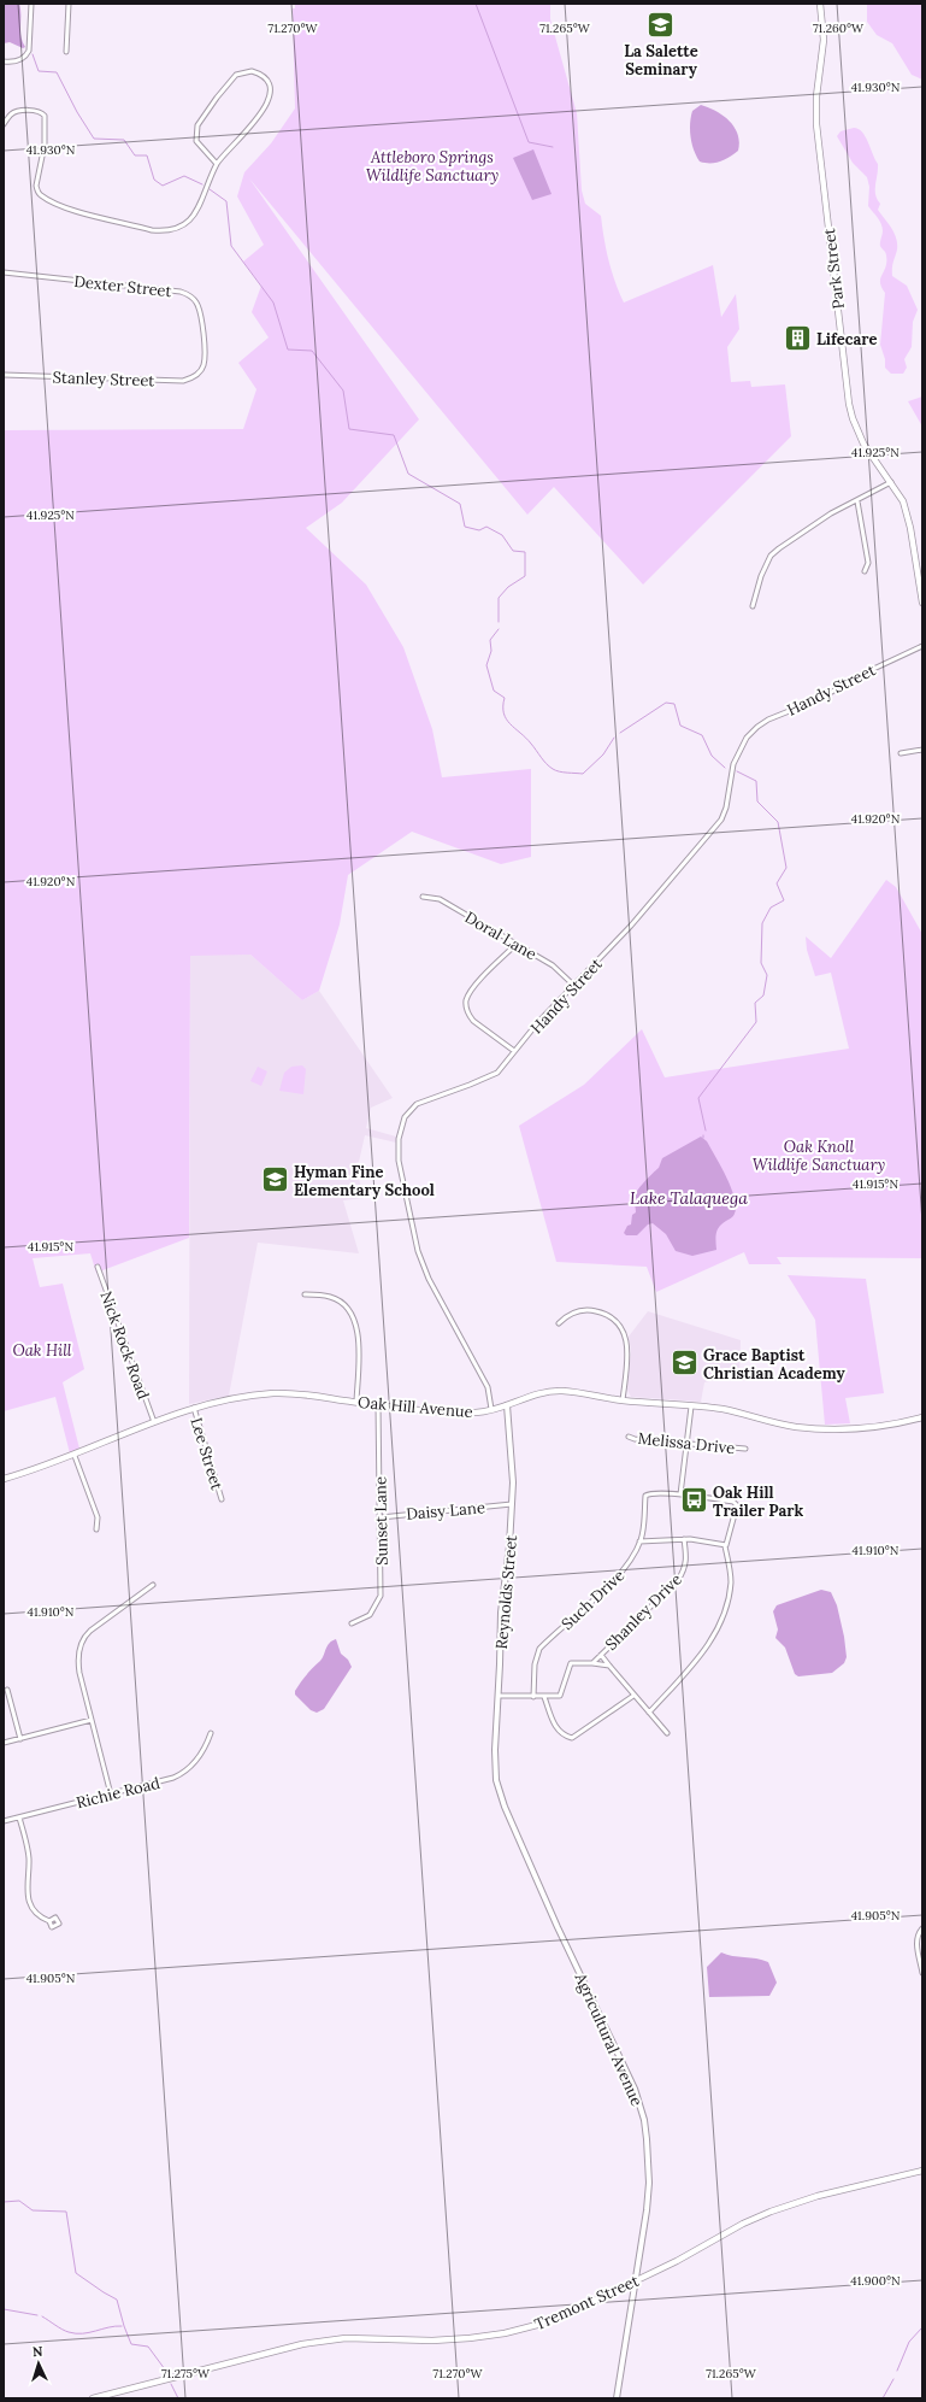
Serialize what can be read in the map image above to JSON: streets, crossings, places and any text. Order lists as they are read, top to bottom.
{
  "streets": {
    "main road": ["Park Street", "Oak Hill Avenue", "Tremont Street"],
    "street": [
      "Dexter Street",
      "Stanley Street",
      "Handy Street",
      "Doral Lane",
      "Nick Rock Road",
      "Melissa Drive",
      "Lee Street",
      "Daisy Lane",
      "Sunset Lane",
      "Reynolds Street",
      "Such Drive",
      "Shanley Drive",
      "Richie Road",
      "Agricultural Avenue"
    ]
  },
  "crossings": [
    ["Dexter Street", "Stanley Street"],
    ["Handy Street", "Doral Lane"],
    ["Handy Street", "Oak Hill Avenue"],
    ["Nick Rock Road", "Oak Hill Avenue"],
    ["Oak Hill Avenue", "Lee Street"],
    ["Oak Hill Avenue", "Sunset Lane"],
    ["Oak Hill Avenue", "Reynolds Street"],
    ["Daisy Lane", "Sunset Lane"],
    ["Daisy Lane", "Reynolds Street"],
    ["Reynolds Street", "Agricultural Avenue"],
    ["Agricultural Avenue", "Tremont Street"]
  ],
  "water": ["Lake Talaquega"],
  "parks": ["Attleboro Springs Wildlife Sanctuary", "Oak Knoll Wildlife Sanctuary", "Oak Hill"],
  "places": {
    "school or university": ["La Salette Seminary", "Hyman Fine Elementary School", "Grace Baptist Christian Academy"],
    "building": ["Lifecare"],
    "bus stop": ["Oak Hill Trailer Park"]
  },
  "north": "top",
  "coordinates": [
    "71.270°W",
    "71.265°W",
    "71.260°W",
    "41.930°N",
    "41.925°N",
    "41.920°N",
    "41.915°N",
    "41.910°N",
    "41.905°N",
    "41.900°N",
    "71.275°W"
  ]
}
